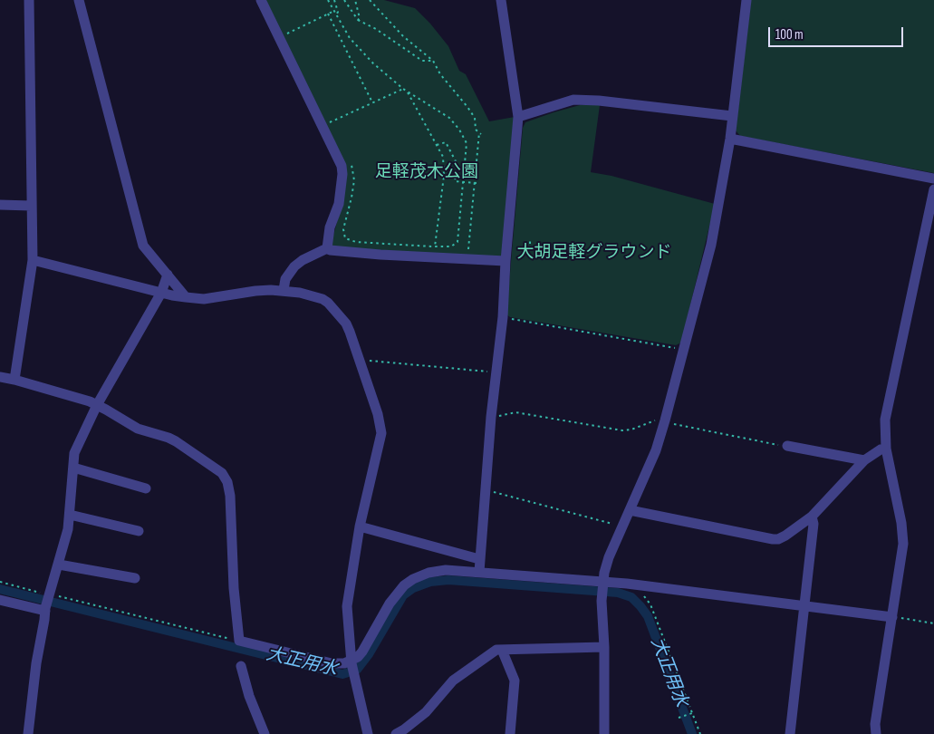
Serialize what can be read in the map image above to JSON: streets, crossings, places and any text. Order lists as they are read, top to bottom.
{
  "water": ["大正用水"],
  "parks": ["足軽茂木公園", "大胡足軽グラウンド"],
  "scale_bar": "100 m"
}
